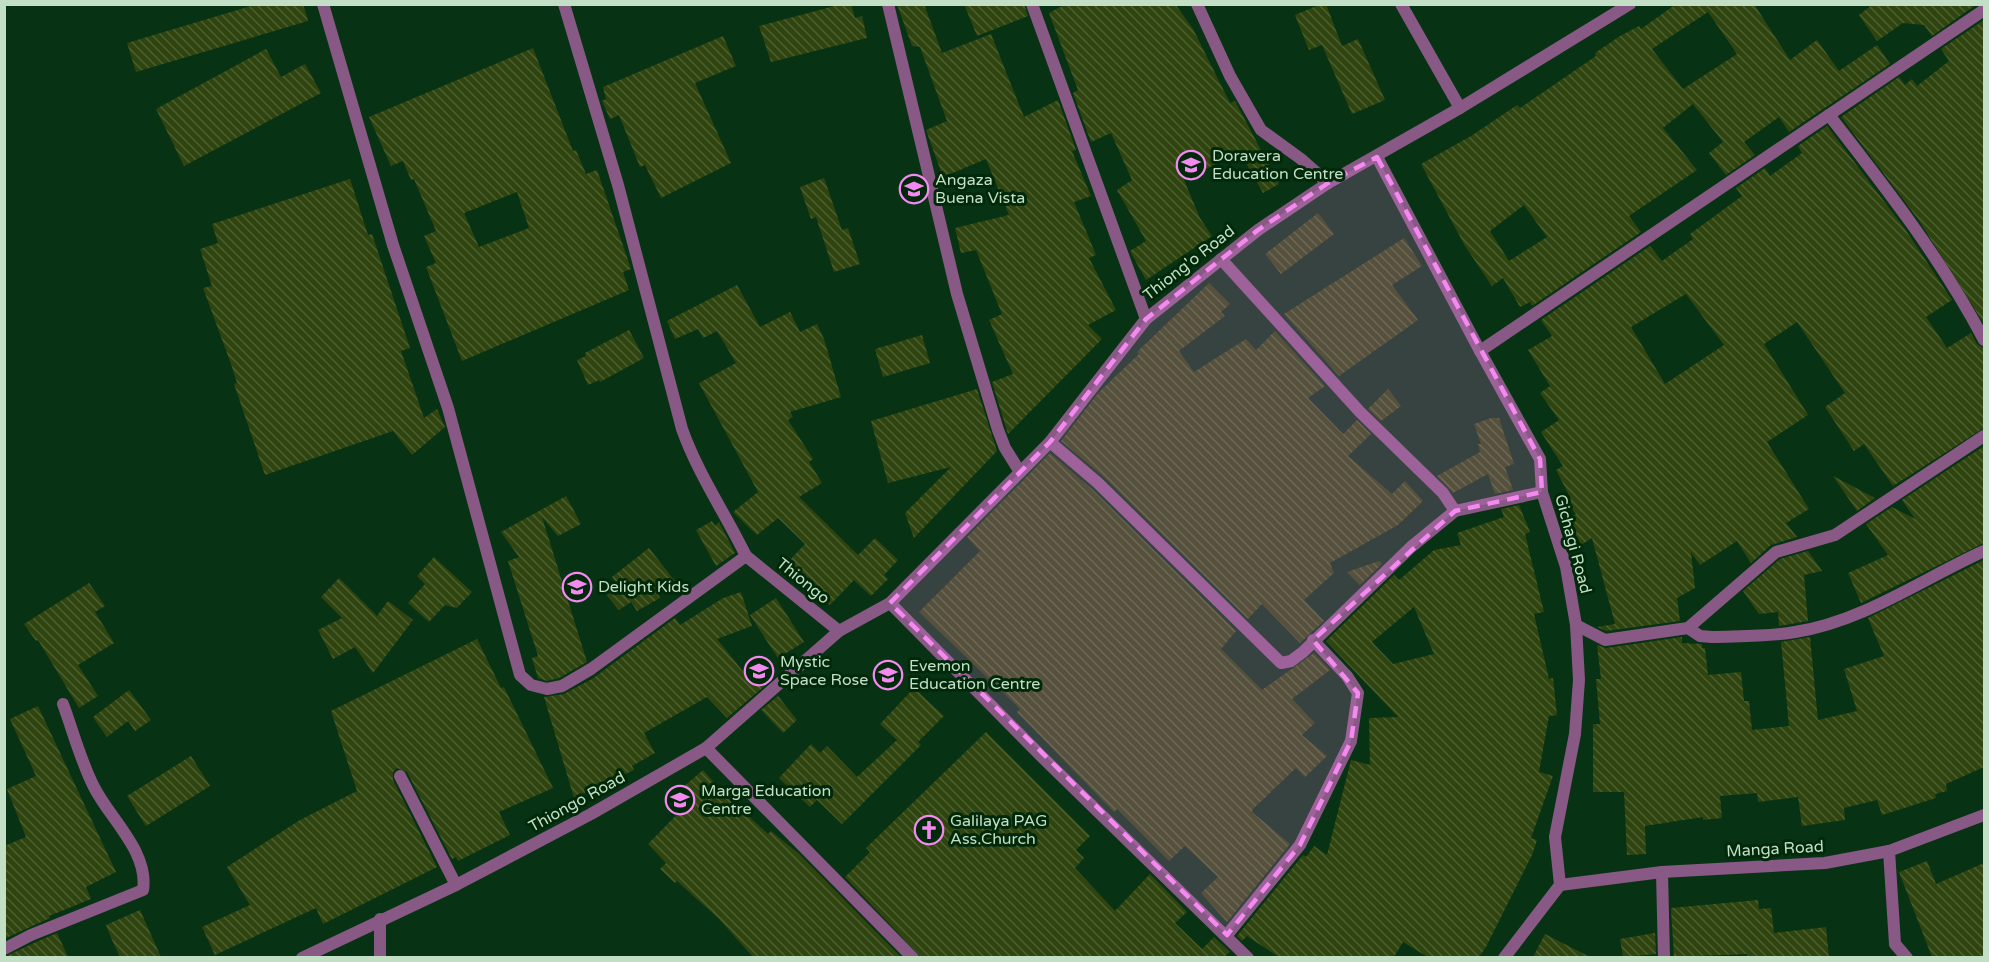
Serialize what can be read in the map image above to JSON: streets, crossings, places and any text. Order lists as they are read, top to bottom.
{
  "streets": {
    "street": [
      "Thiong'o Road",
      "Gichagi Road",
      "Thiongo",
      "Thiongo Road",
      "Manga Road"
    ]
  },
  "crossings": [
    ["Thiong'o Road", "Gichagi Road"],
    ["Thiong'o Road", "Thiongo"],
    ["Thiong'o Road", "Thiongo Road"],
    ["Gichagi Road", "Manga Road"],
    ["Thiongo", "Thiongo Road"]
  ],
  "places": {
    "school or university": [
      "Doravera Education Centre",
      "Angaza Buena Vista",
      "Delight Kids",
      "Mystic Space Rose",
      "Evemon Education Centre",
      "Marga Education Centre"
    ],
    "church": ["Galilaya PAG Ass.Church"]
  }
}
